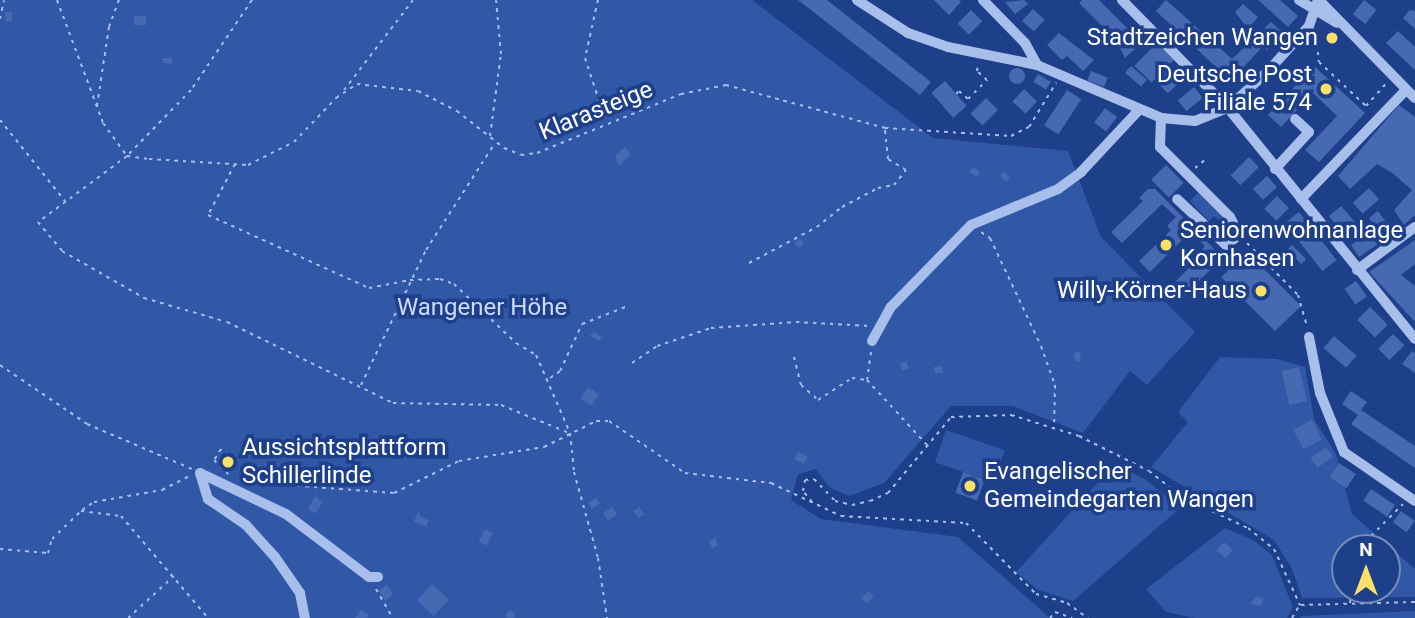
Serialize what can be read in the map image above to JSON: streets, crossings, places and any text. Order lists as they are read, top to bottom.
{
  "streets": {
    "path": ["Klarasteige"]
  },
  "parks": ["Wangener Höhe"],
  "places": [
    "Stadtzeichen Wangen",
    "Deutsche Post Filiale 574",
    "Seniorenwohnanlage Kornhasen",
    "Willy-Körner-Haus",
    "Aussichtsplattform Schillerlinde",
    "Evangelischer Gemeindegarten Wangen"
  ],
  "north": "top"
}
